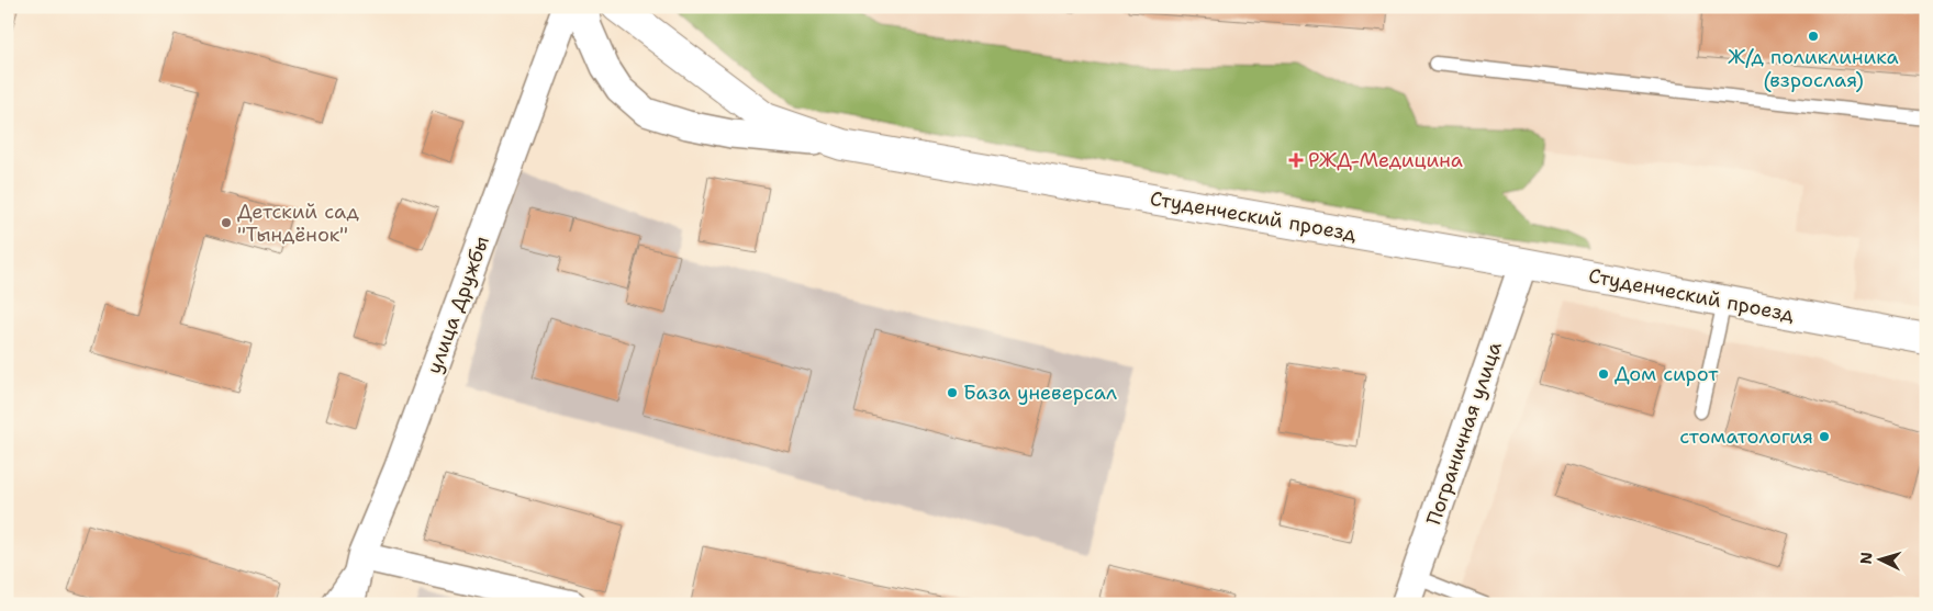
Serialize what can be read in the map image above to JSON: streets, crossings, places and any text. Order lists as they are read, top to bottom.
{
  "streets": {
    "street": ["Студенческий проезд", "улица Дружбы", "Пограничная улица"]
  },
  "crossings": [
    ["Студенческий проезд", "Пограничная улица"]
  ],
  "places": {
    "other": [
      "Ж/д поликлиника (взрослая)",
      "Детский сад \"Тындёнок\"",
      "Дом сирот",
      "База уневерсал",
      "стоматология"
    ],
    "health": ["РЖД-Медицина"]
  },
  "north": "left"
}
